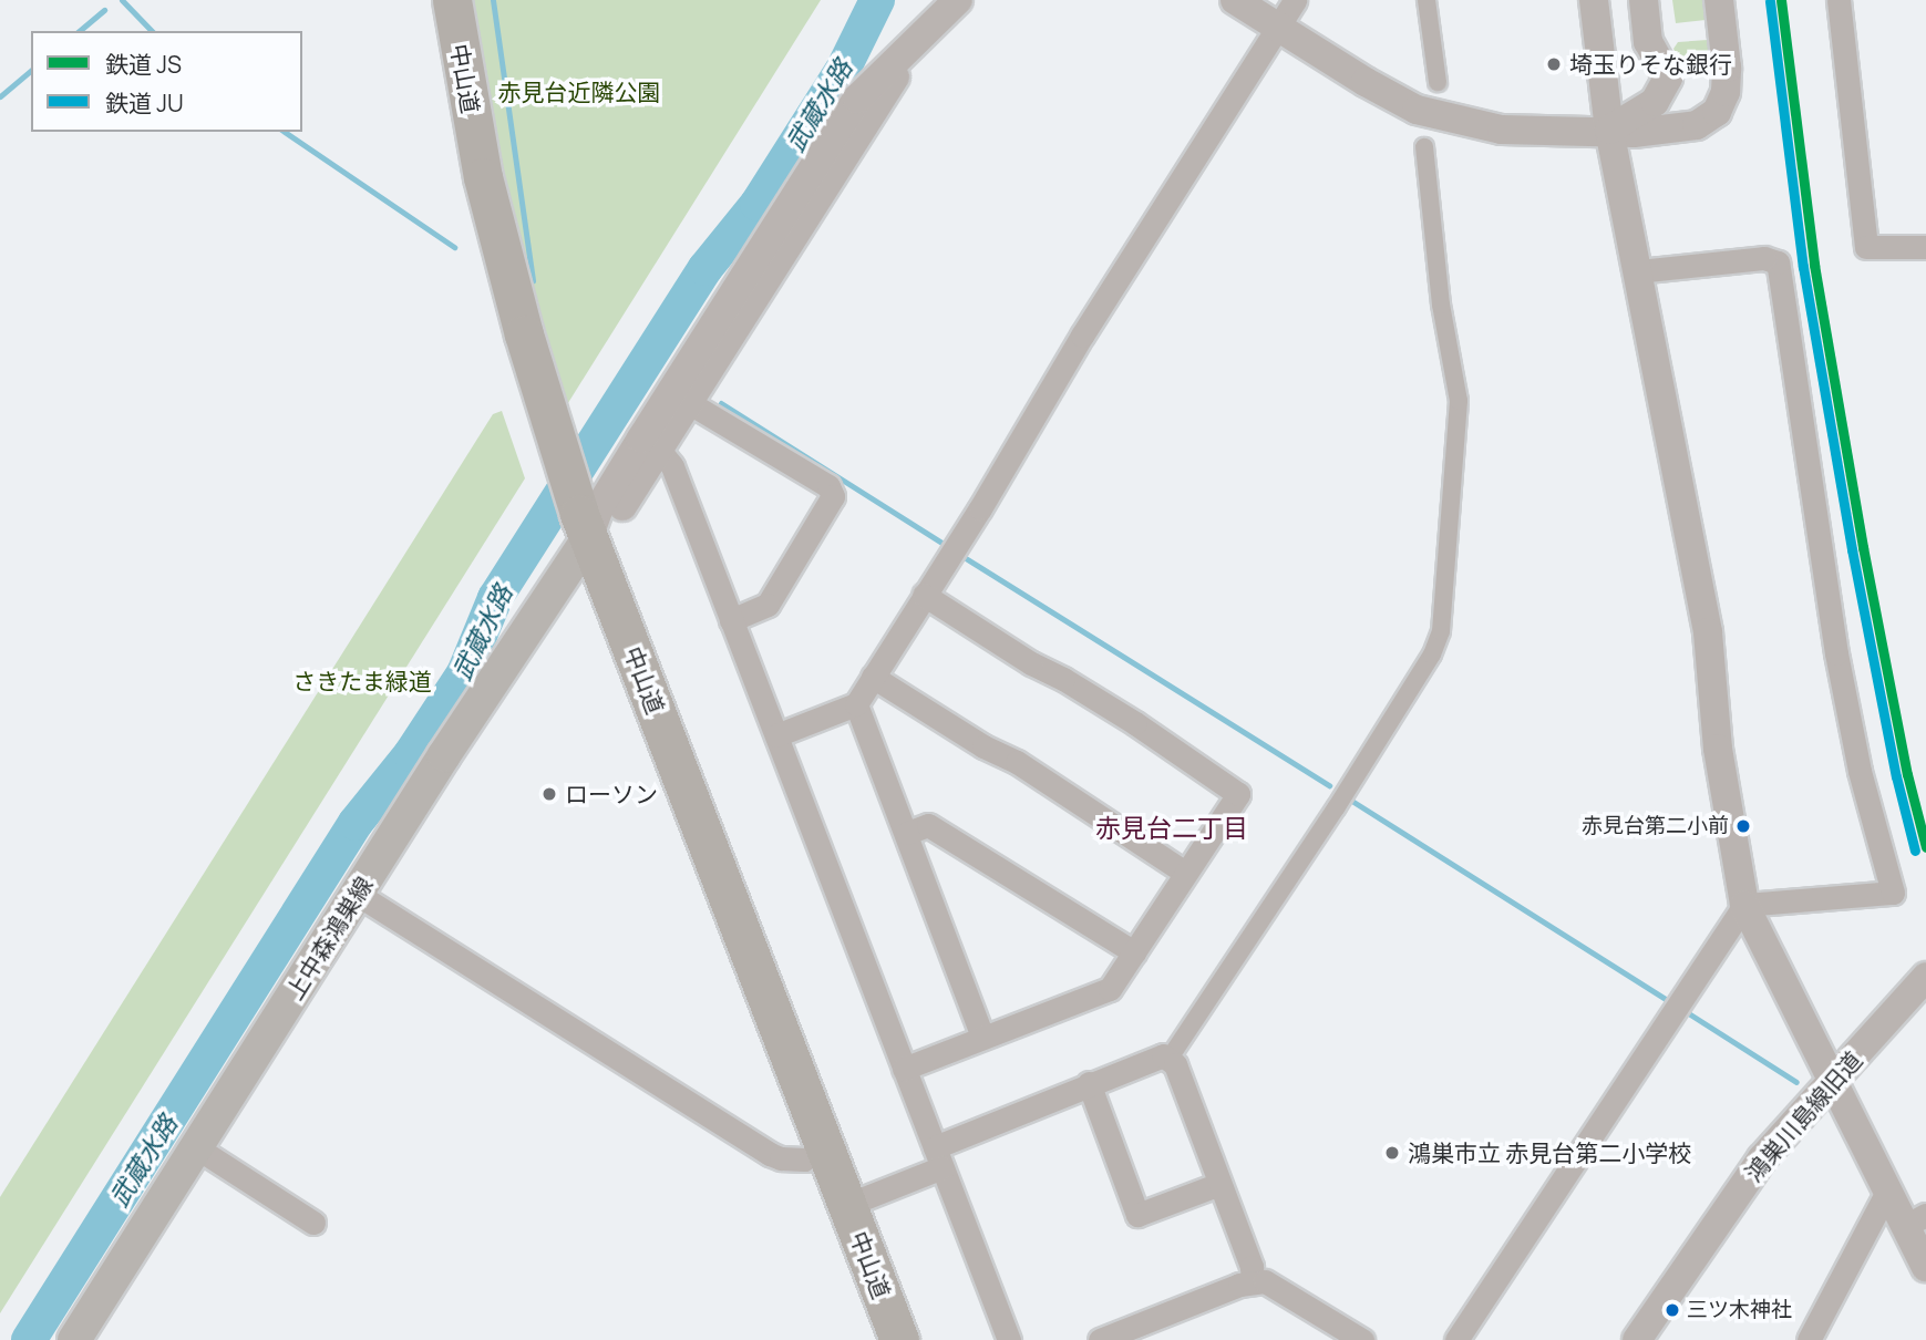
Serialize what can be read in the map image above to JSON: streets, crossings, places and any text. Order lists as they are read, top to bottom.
{
  "streets": {
    "highway": ["中山道"],
    "main road": ["上中森鴻巣線"],
    "street": ["鴻巣川島線旧道"]
  },
  "crossings": [
    ["中山道", "上中森鴻巣線"]
  ],
  "districts": ["赤見台二丁目"],
  "water": ["武蔵水路"],
  "parks": ["赤見台近隣公園", "さきたま緑道"],
  "places": [
    "埼玉りそな銀行",
    "ローソン",
    "赤見台第二小前",
    "鴻巣市立 赤見台第二小学校",
    "三ツ木神社"
  ],
  "lines": ["rail line JS", "rail line JU"],
  "legend": ["鉄道 JS", "鉄道 JU"]
}
